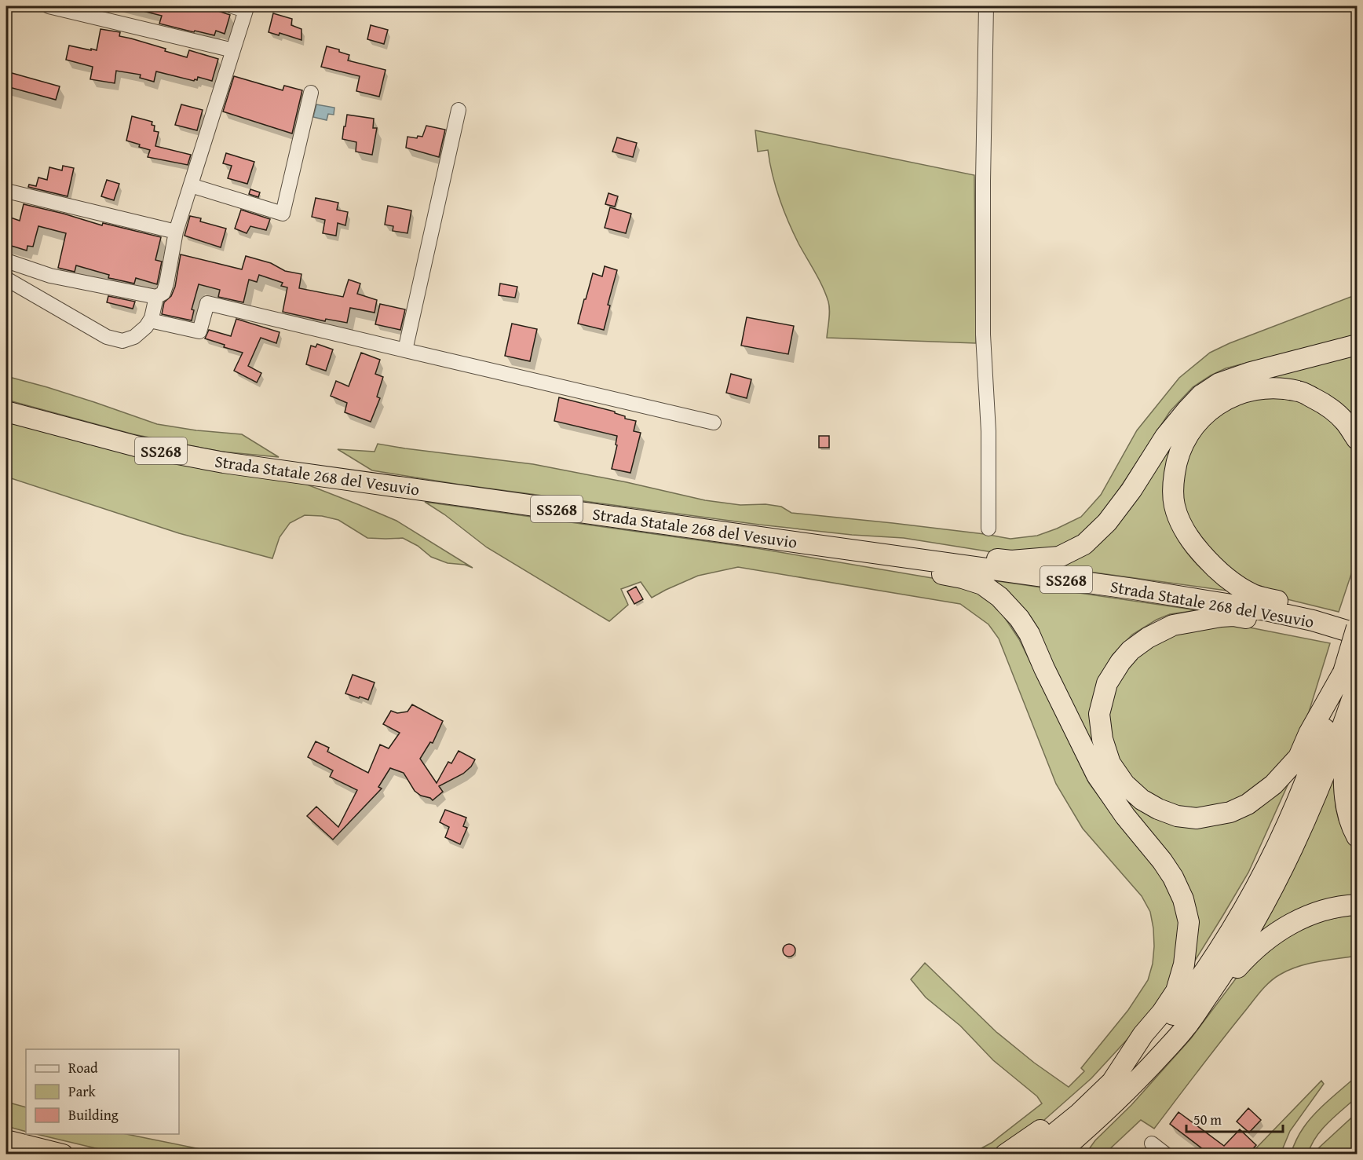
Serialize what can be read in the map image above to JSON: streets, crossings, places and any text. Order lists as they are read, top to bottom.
{
  "streets": {
    "highway": ["SS268", "Strada Statale 268 del Vesuvio"]
  },
  "legend": ["Road", "Park", "Building"],
  "scale_bar": "50 m"
}
